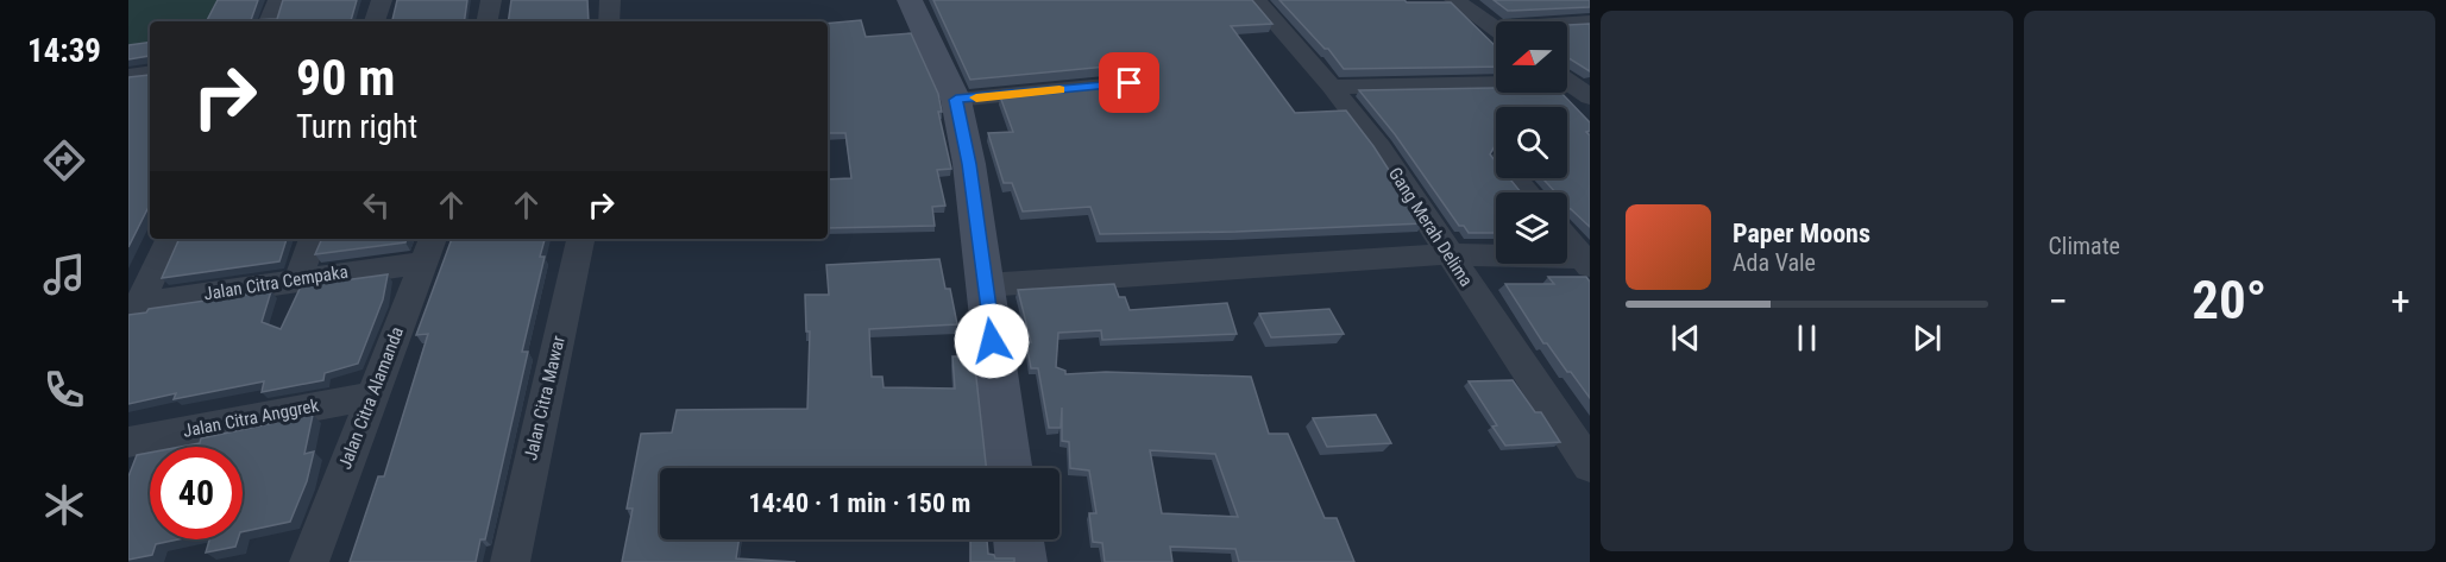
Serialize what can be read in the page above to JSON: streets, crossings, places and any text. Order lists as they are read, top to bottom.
{
  "streets": {
    "street": [
      "Gang Merah Delima",
      "Jalan Citra Cempaka",
      "Jalan Citra Alamanda",
      "Jalan Citra Mawar",
      "Jalan Citra Anggrek"
    ]
  },
  "crossings": [
    ["Jalan Citra Cempaka", "Jalan Citra Alamanda"],
    ["Jalan Citra Alamanda", "Jalan Citra Anggrek"]
  ],
  "north": "left",
  "page": {
    "tabs": "14:39",
    "tile": "Climate",
    "turn": ["90 m", "Turn right"],
    "song": ["Paper Moons", "Ada Vale"],
    "heat": ["−", "20°", "+"],
    "limit": "40",
    "trip": "14:40 · 1 min · 150 m"
  }
}
